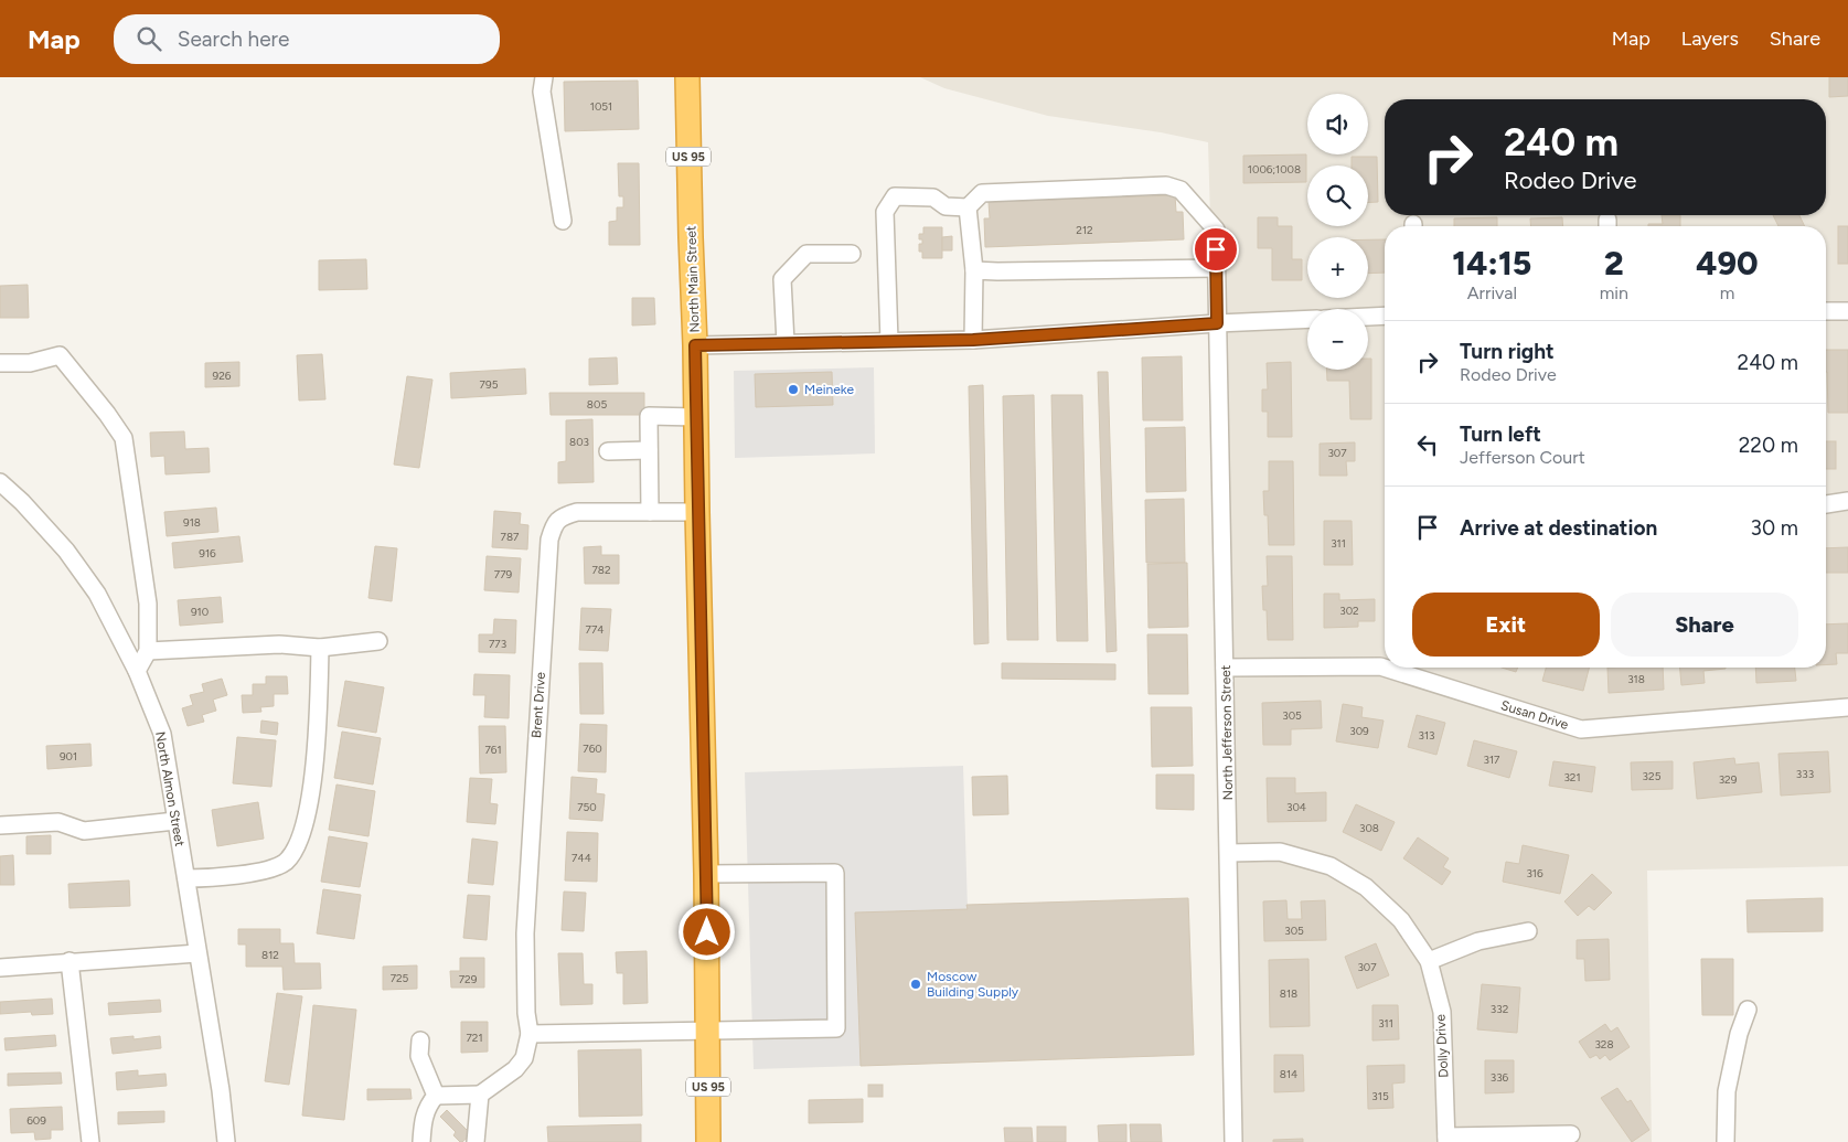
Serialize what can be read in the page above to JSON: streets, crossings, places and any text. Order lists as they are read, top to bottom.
{
  "streets": {
    "highway": ["US 95", "North Main Street"],
    "street": [
      "Brent Drive",
      "Susan Drive",
      "North Jefferson Street",
      "North Almon Street",
      "Dolly Drive"
    ]
  },
  "crossings": [
    ["North Main Street", "Brent Drive"],
    ["Susan Drive", "North Jefferson Street"],
    ["North Jefferson Street", "Dolly Drive"]
  ],
  "places": ["Meineke", "Moscow Building Supply"],
  "house_numbers": [
    "1051",
    "1006;1008",
    "212",
    "926",
    "795",
    "805",
    "803",
    "307",
    "918",
    "787",
    "311",
    "916",
    "782",
    "779",
    "302",
    "910",
    "774",
    "773",
    "318",
    "305",
    "309",
    "313",
    "760",
    "761",
    "901",
    "317",
    "333",
    "325",
    "321",
    "329",
    "750",
    "304",
    "308",
    "744",
    "316",
    "305",
    "812",
    "307",
    "725",
    "729",
    "818",
    "332",
    "311",
    "721",
    "328",
    "814",
    "336",
    "315",
    "609"
  ],
  "page": {
    "header": "Map",
    "search": "Search here",
    "nav": ["Map", "Layers", "Share"],
    "map_buttons": ["+", "−"],
    "turn": ["240 m", "Rodeo Drive"],
    "eta": [
      "14:15",
      "Arrival",
      "2",
      "min",
      "490",
      "m"
    ],
    "list": [
      {
        "name": "Turn right",
        "note": "Rodeo Drive",
        "value": "240 m"
      },
      {
        "name": "Turn left",
        "note": "Jefferson Court",
        "value": "220 m"
      },
      {
        "name": "Arrive at destination",
        "value": "30 m"
      }
    ],
    "buttons": ["Exit", "Share"]
  }
}
